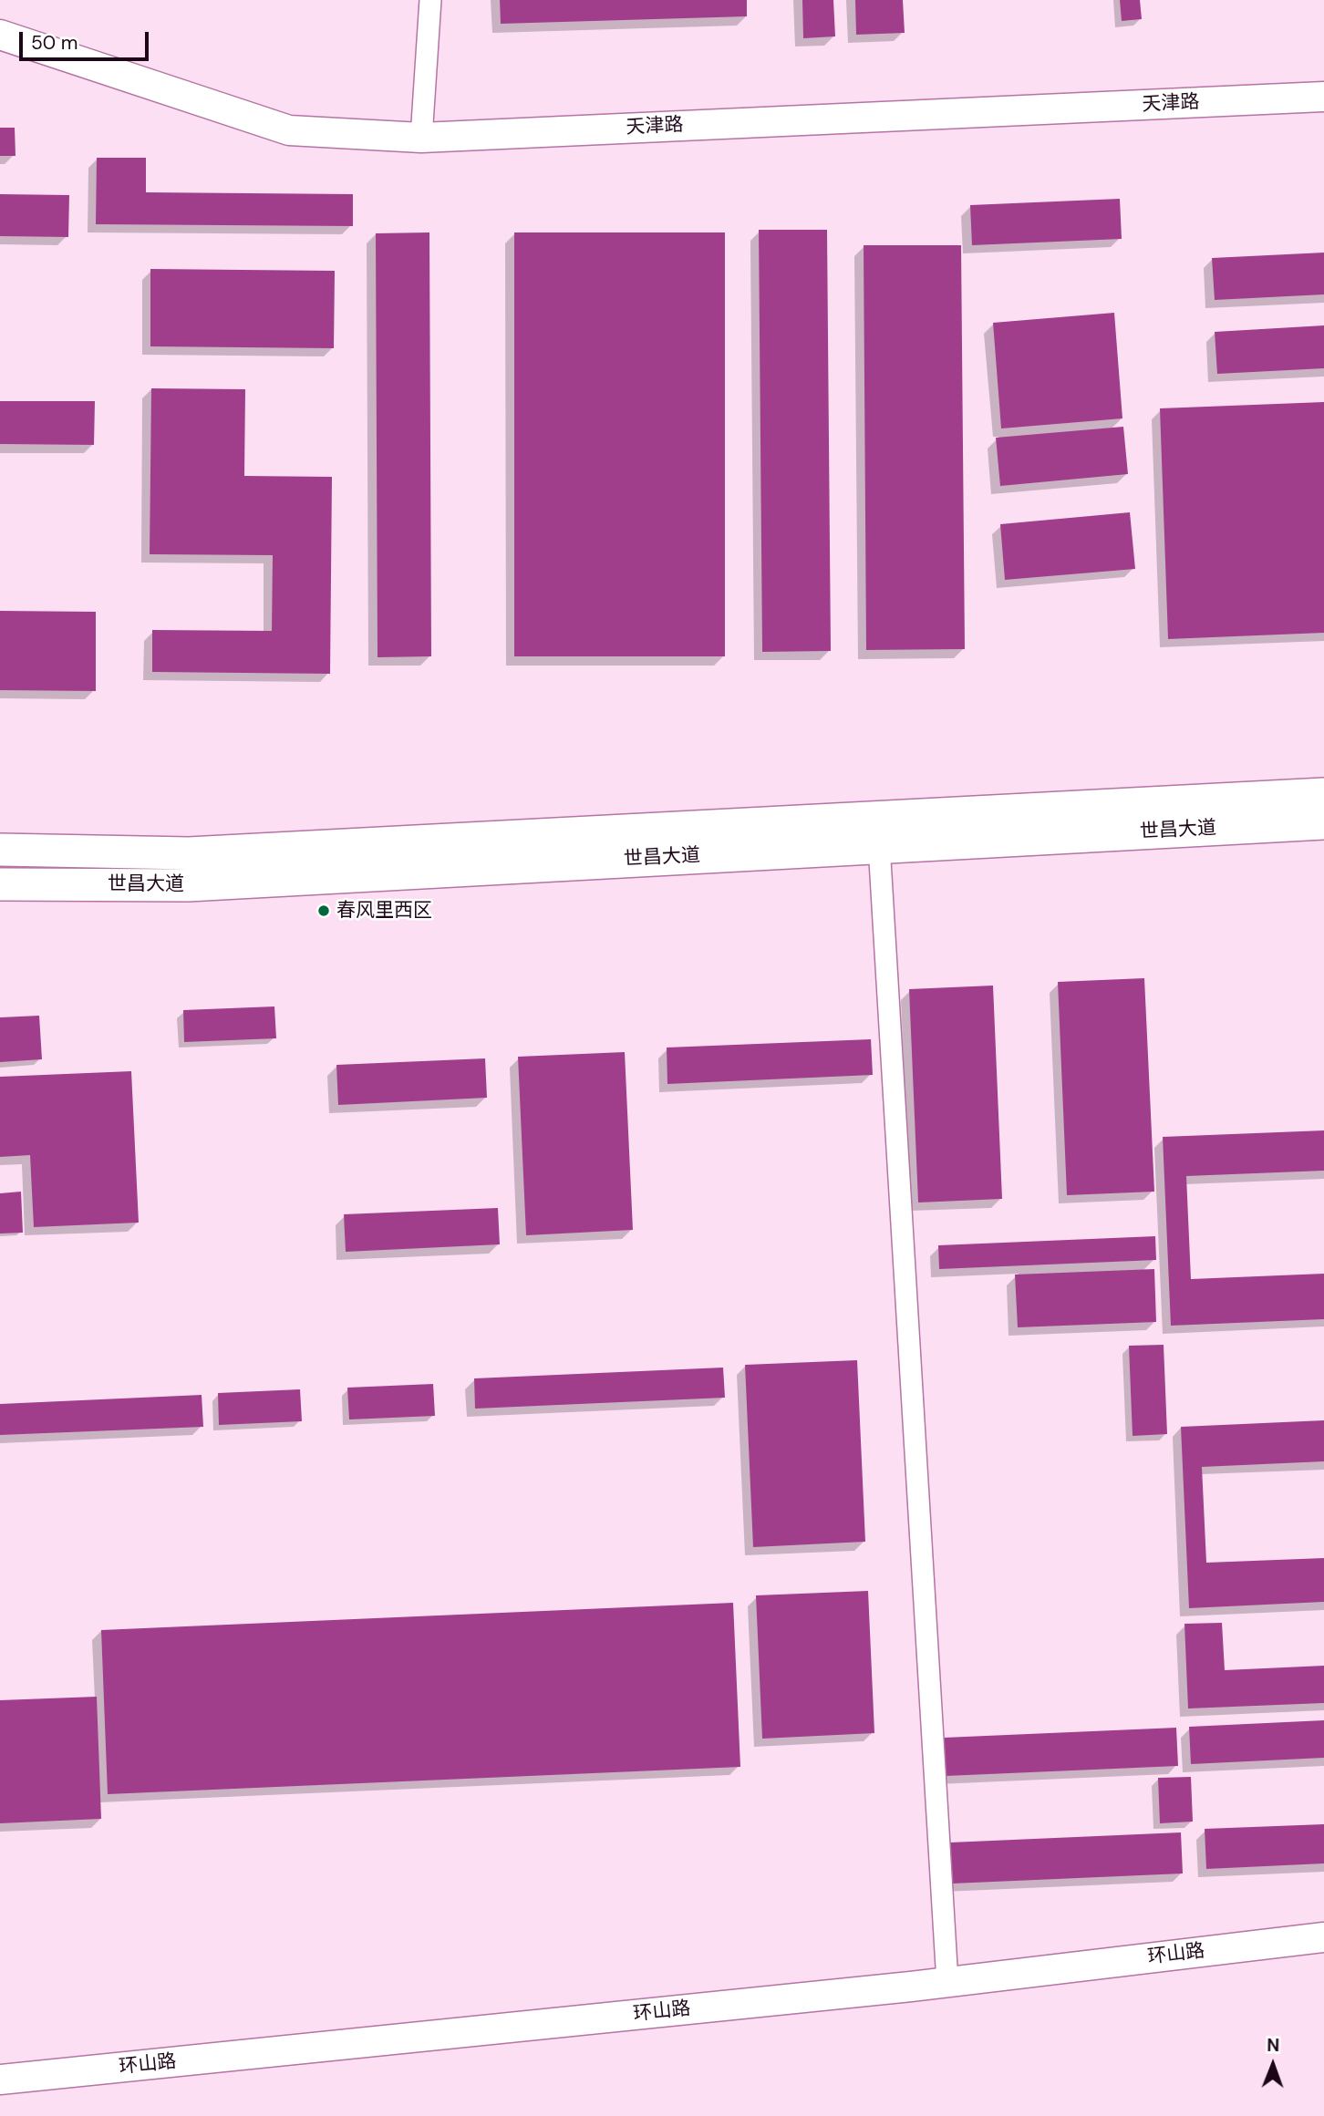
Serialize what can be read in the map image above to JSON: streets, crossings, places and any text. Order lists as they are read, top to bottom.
{
  "streets": {
    "main road": ["天津路", "世昌大道", "环山路"]
  },
  "places": ["春风里西区"],
  "scale_bar": "50 m",
  "north": "top"
}
